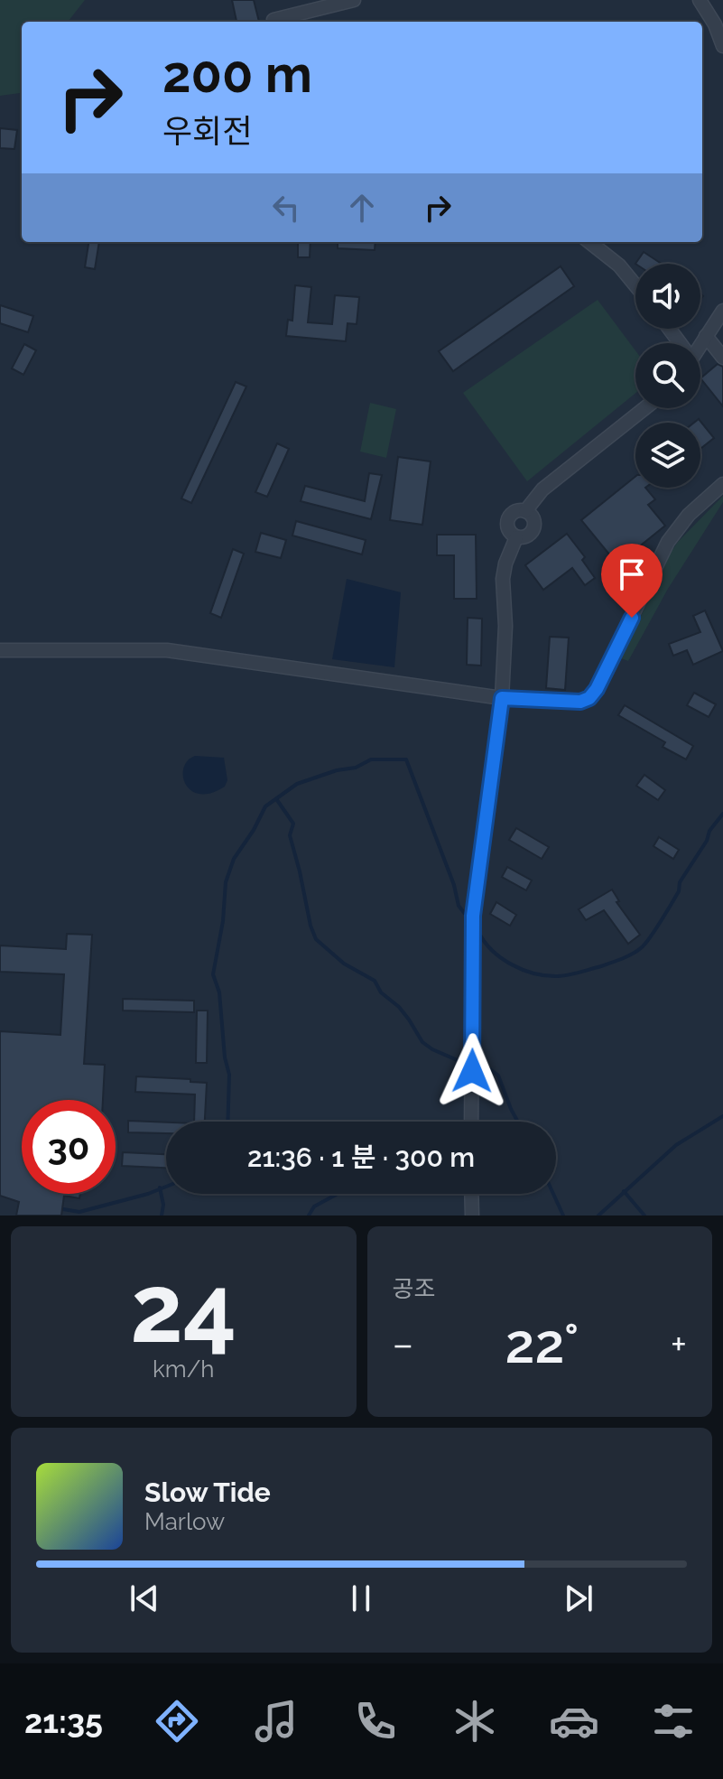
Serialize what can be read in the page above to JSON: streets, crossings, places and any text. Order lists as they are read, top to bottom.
{
  "page": {
    "turn": ["200 m", "우회전"],
    "limit": "30",
    "trip": "21:36 · 1 분 · 300 m",
    "tile": [
      ["24", "km/h"],
      "공조"
    ],
    "heat": ["−", "22°", "+"],
    "song": ["Slow Tide", "Marlow"],
    "tabs": "21:35"
  }
}
